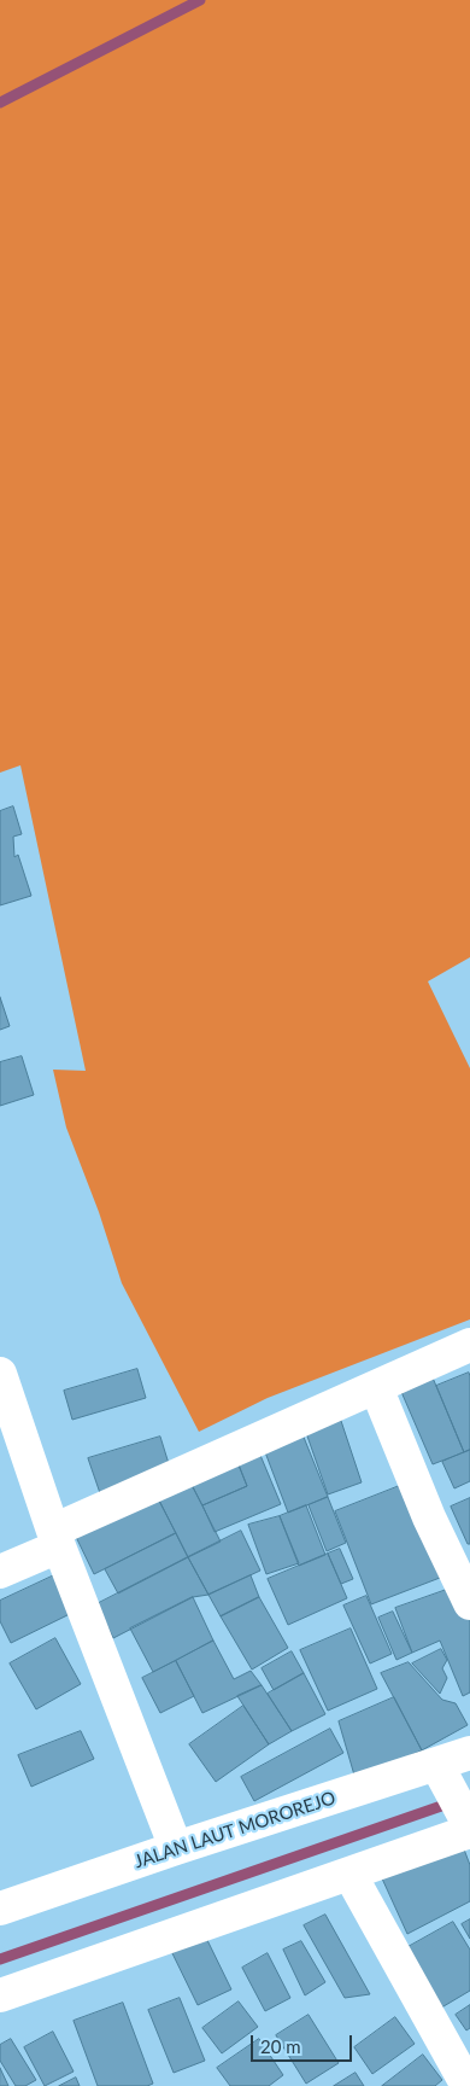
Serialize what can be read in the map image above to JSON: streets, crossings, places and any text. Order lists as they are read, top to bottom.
{
  "streets": {
    "street": ["JALAN LAUT MOROREJO"]
  },
  "scale_bar": "20 m"
}
